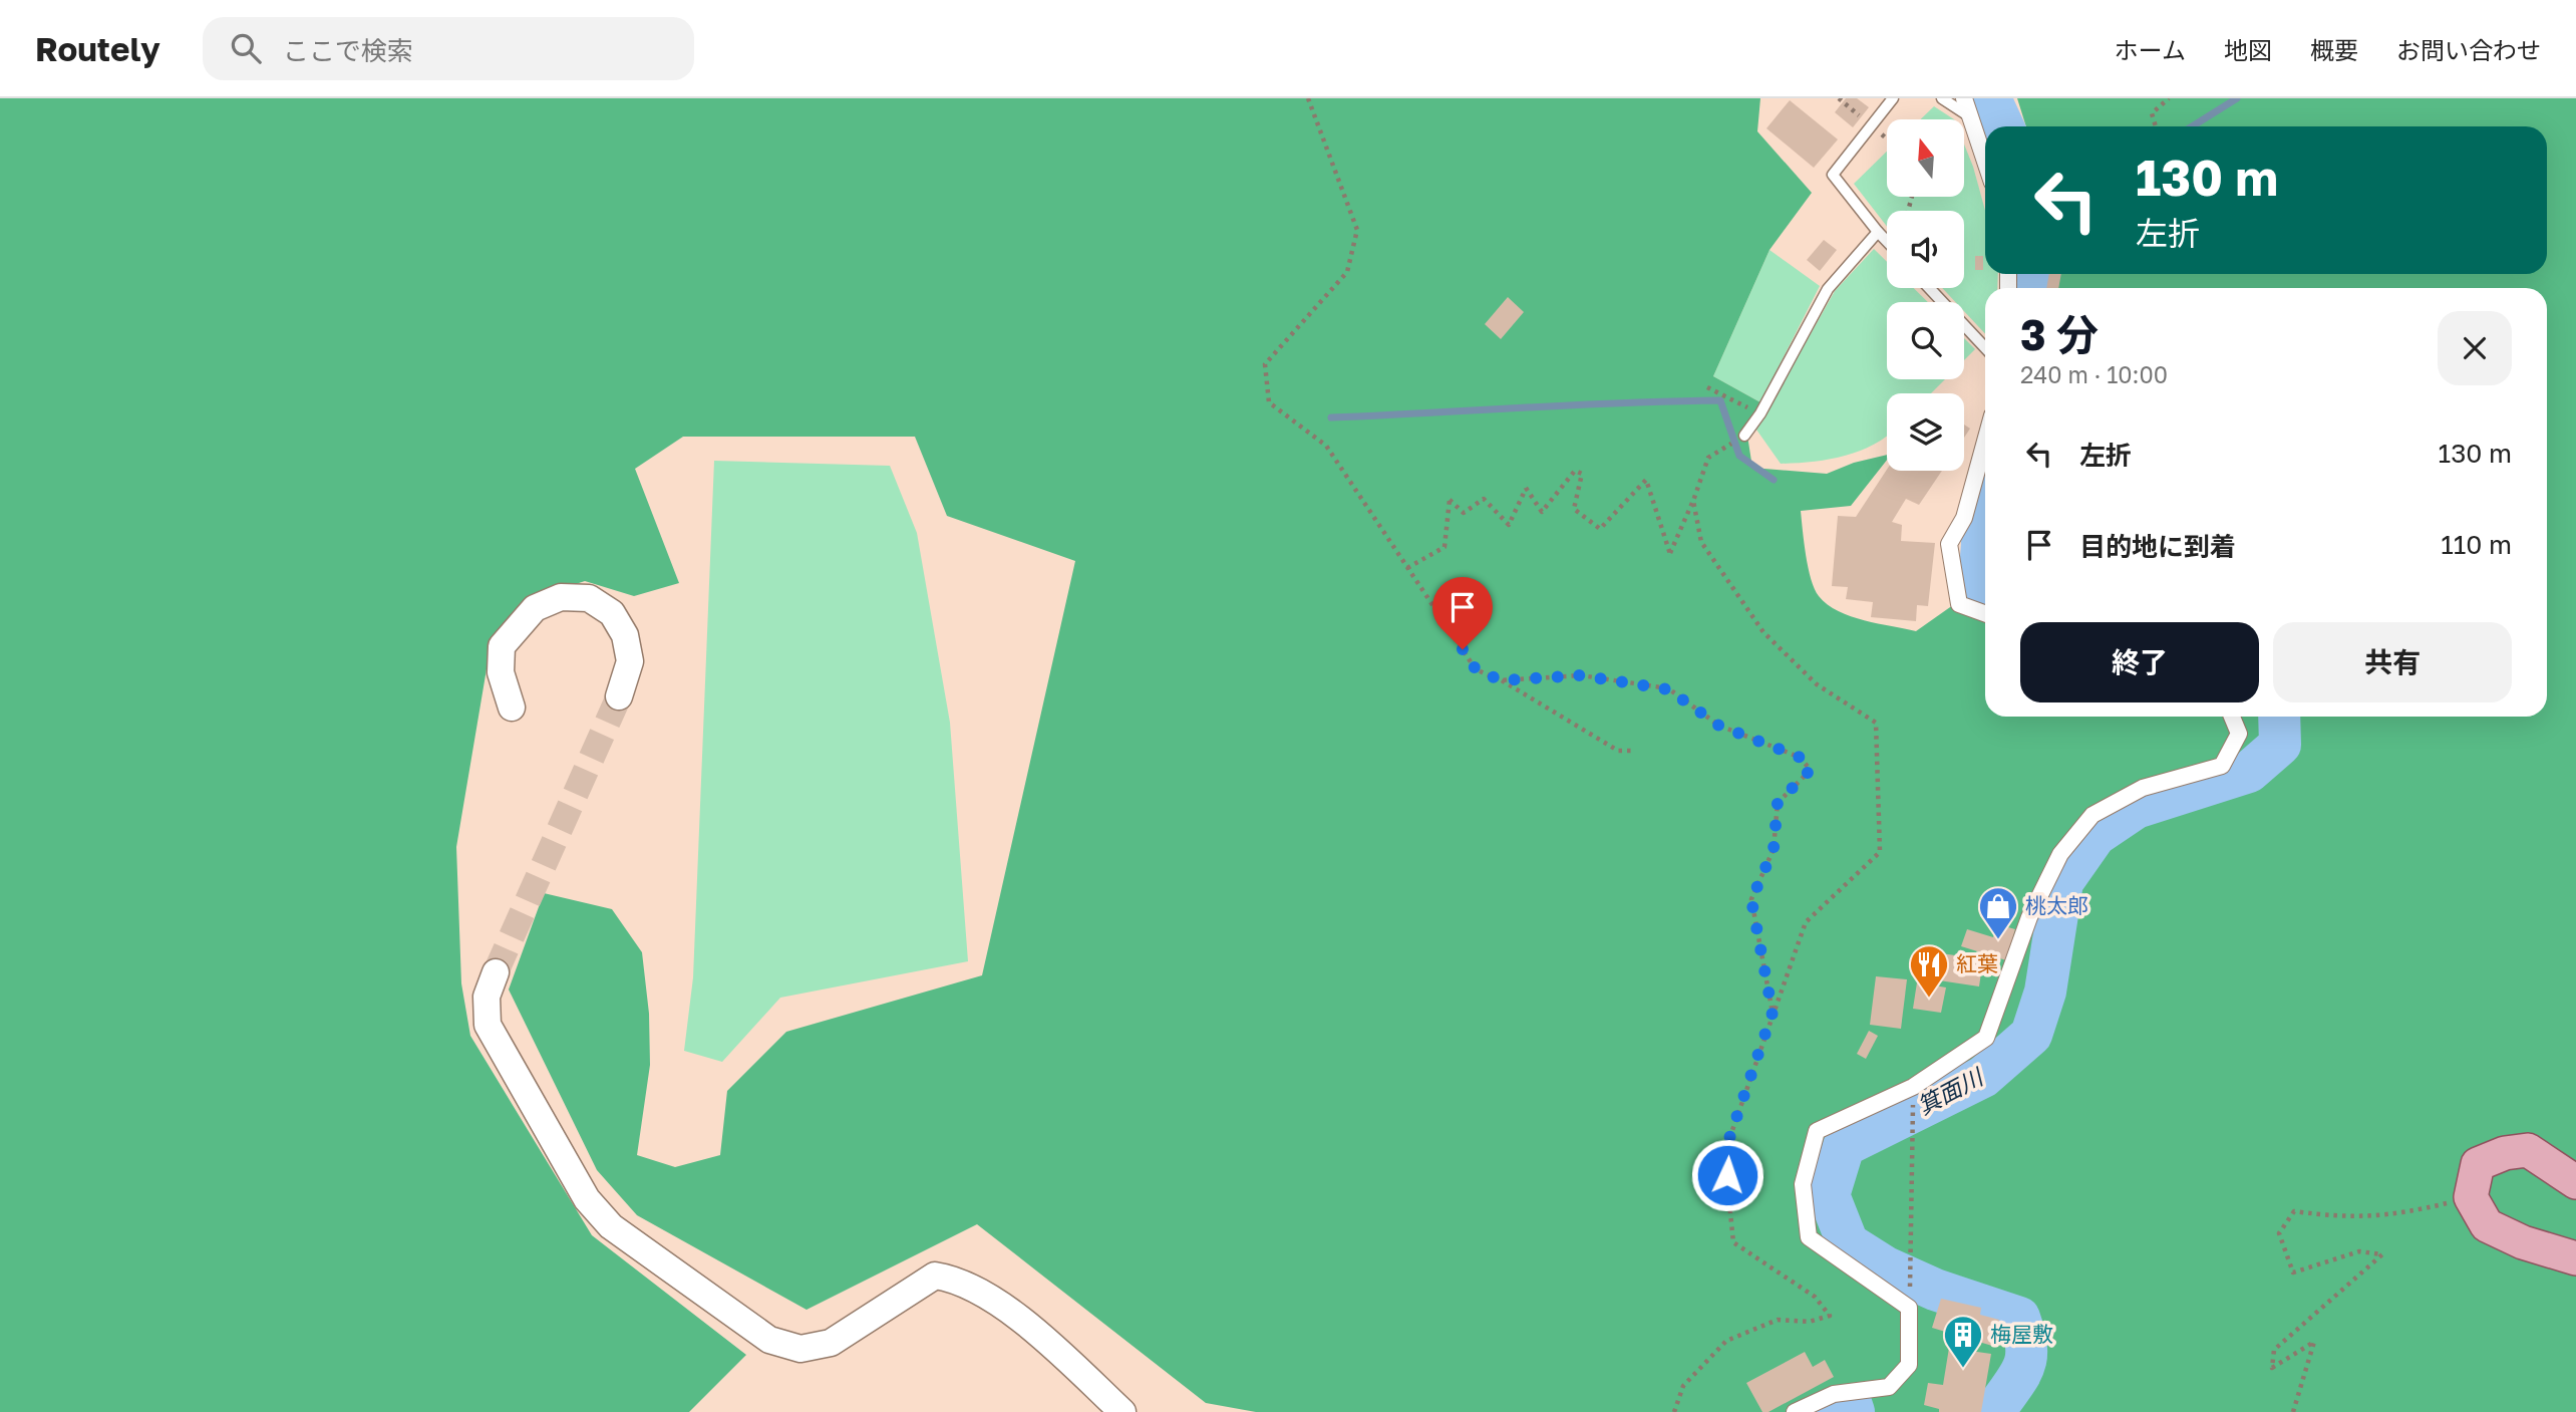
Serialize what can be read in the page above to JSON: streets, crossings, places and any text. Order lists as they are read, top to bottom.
{
  "water": ["箕面川"],
  "places": {
    "shop": ["桃太郎"],
    "restaurant": ["紅葉"],
    "building": ["梅屋敷"]
  },
  "north": "top",
  "page": {
    "header": "Routely",
    "search": "ここで検索",
    "nav": [
      "ホーム",
      "地図",
      "概要",
      "お問い合わせ"
    ],
    "turn": ["130 m", "左折"],
    "heading": ["3 分", "240 m · 10:00"],
    "list": [
      {
        "name": "左折",
        "value": "130 m"
      },
      {
        "name": "目的地に到着",
        "value": "110 m"
      }
    ],
    "buttons": ["終了", "共有"]
  }
}
